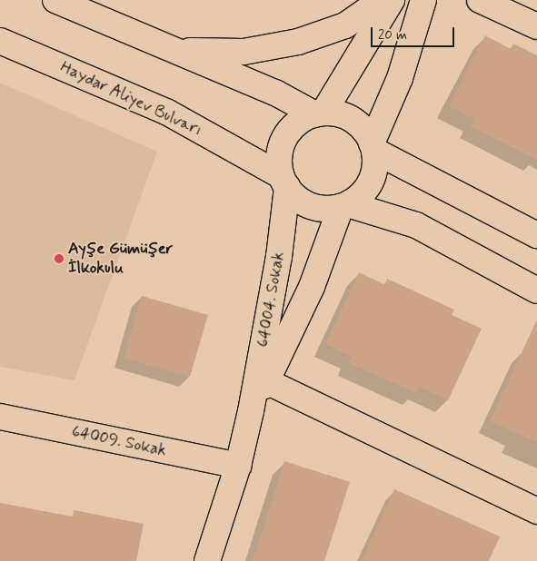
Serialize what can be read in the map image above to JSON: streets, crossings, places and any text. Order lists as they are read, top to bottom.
{
  "streets": {
    "street": ["Haydar Aliyev Bulvarı", "64004. Sokak", "64009. Sokak"]
  },
  "crossings": [
    ["Haydar Aliyev Bulvarı", "64004. Sokak"],
    ["64004. Sokak", "64009. Sokak"]
  ],
  "places": ["Ayşe Gümüşer İlkokulu"],
  "scale_bar": "20 m"
}
